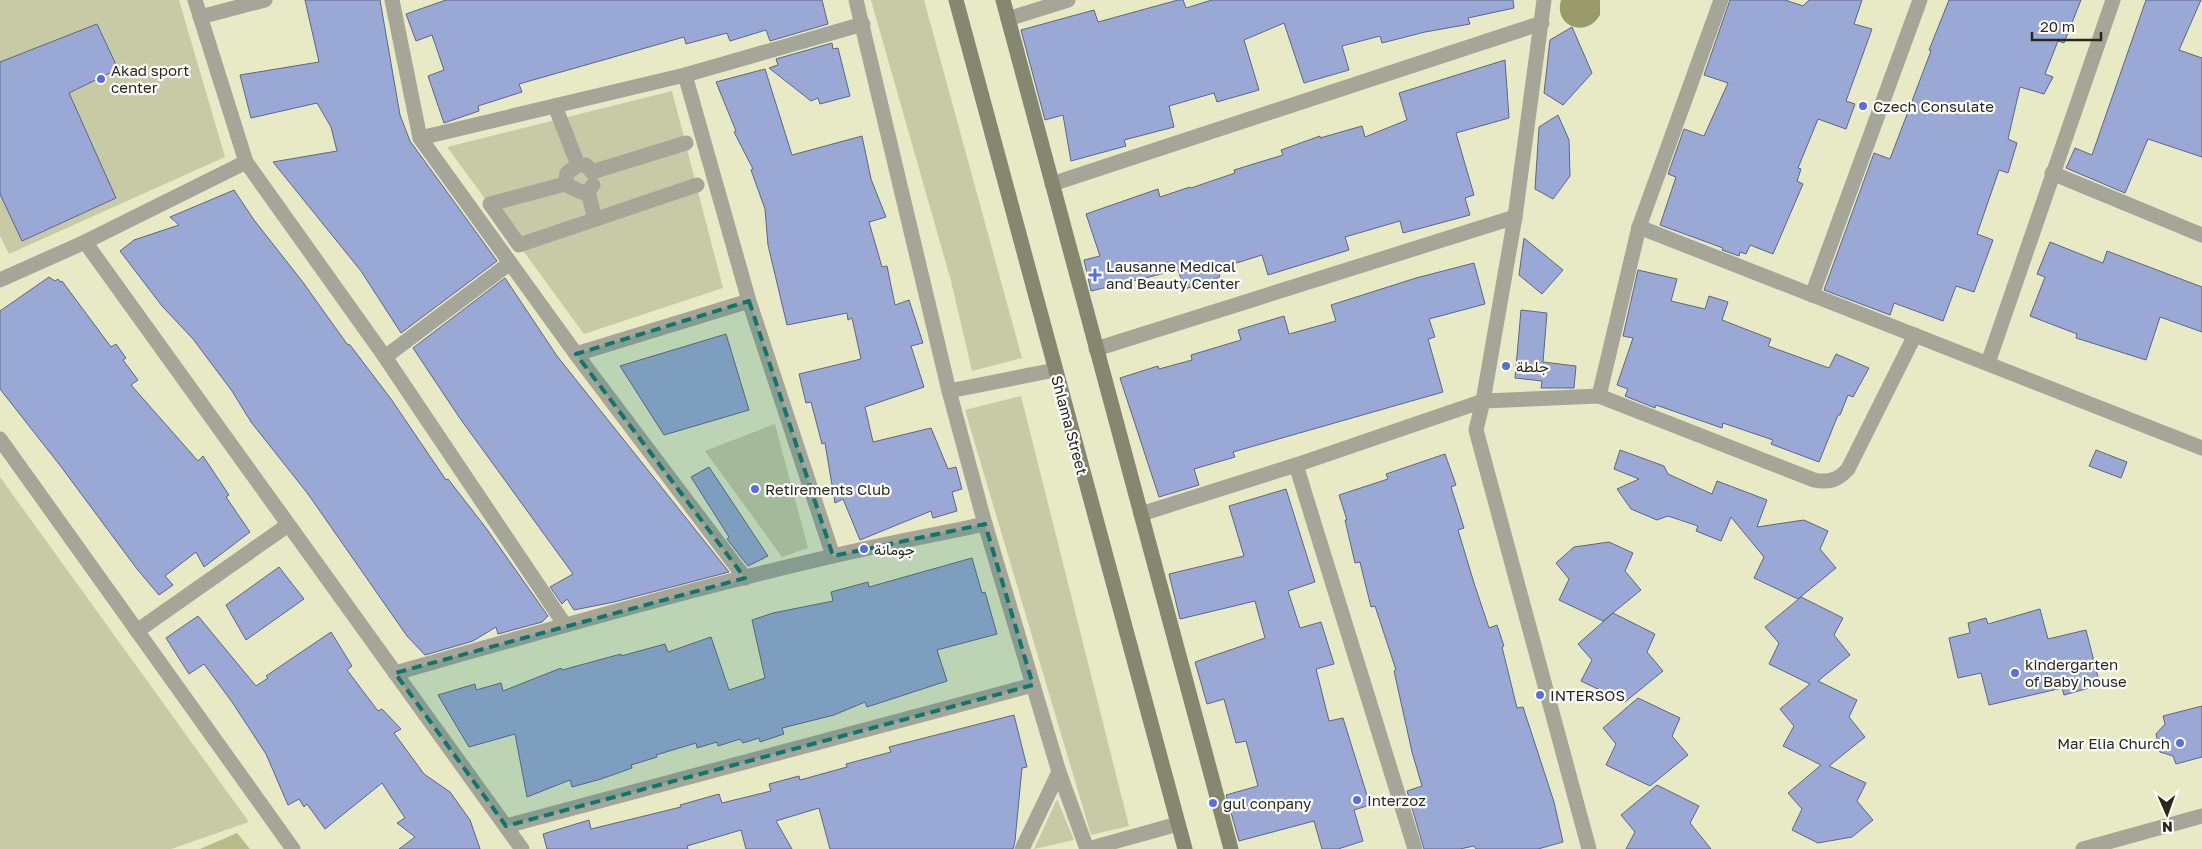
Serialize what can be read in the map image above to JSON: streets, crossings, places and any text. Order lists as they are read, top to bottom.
{
  "streets": {
    "main road": ["Shlama Street"]
  },
  "places": {
    "other": [
      "Akad sport center",
      "Czech Consulate",
      "جلطة",
      "Retirements Club",
      "جومانة",
      "kindergarten of Baby house",
      "INTERSOS",
      "Mar Elia Church",
      "Interzoz",
      "gul conpany"
    ],
    "health": ["Lausanne Medical and Beauty Center"]
  },
  "scale_bar": "20 m",
  "north": "bottom"
}
